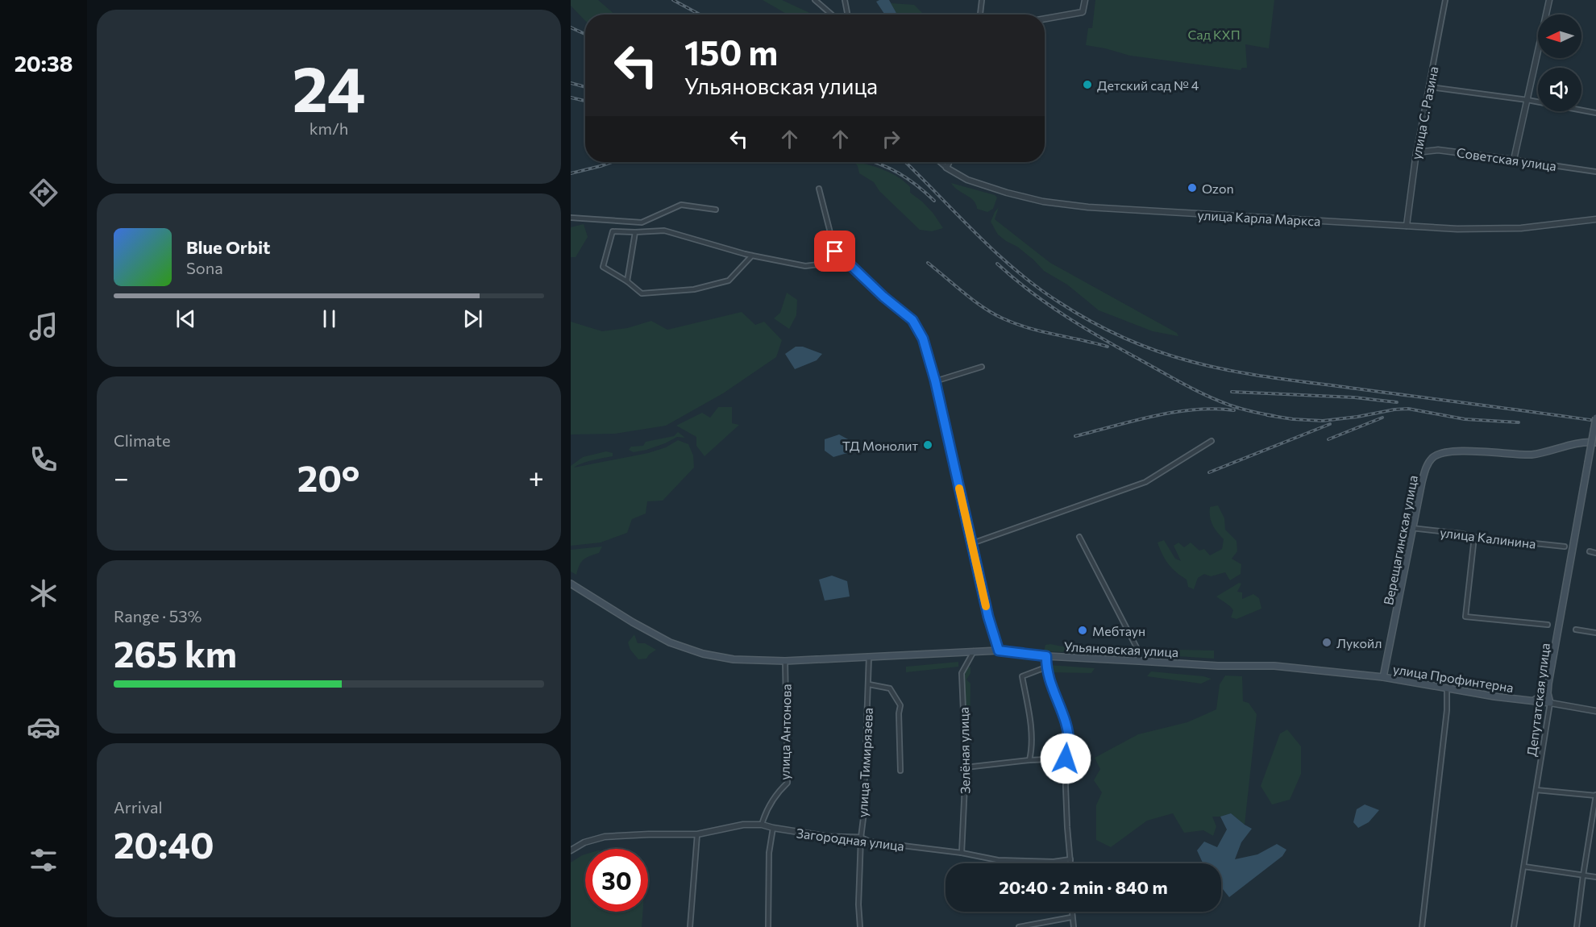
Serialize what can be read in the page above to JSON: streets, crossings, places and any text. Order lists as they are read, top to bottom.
{
  "streets": {
    "main road": [
      "Верещагинская улица",
      "Ульяновская улица",
      "улица Профинтерна",
      "Депутатская улица"
    ],
    "street": [
      "улица С. Разина",
      "Советская улица",
      "улица Карла Маркса",
      "улица Калинина",
      "улица Антонова",
      "Зелёная улица",
      "улица Тимирязева",
      "Загородная улица"
    ]
  },
  "crossings": [
    ["улица С. Разина", "Советская улица"],
    ["улица С. Разина", "улица Карла Маркса"],
    ["улица Калинина", "Верещагинская улица"],
    ["Верещагинская улица", "Ульяновская улица"],
    ["Верещагинская улица", "улица Профинтерна"],
    ["Ульяновская улица", "улица Профинтерна"],
    ["Ульяновская улица", "улица Антонова"],
    ["Ульяновская улица", "Зелёная улица"],
    ["Ульяновская улица", "улица Тимирязева"],
    ["улица Профинтерна", "Депутатская улица"],
    ["улица Антонова", "Загородная улица"],
    ["Зелёная улица", "Загородная улица"],
    ["улица Тимирязева", "Загородная улица"]
  ],
  "parks": ["Сад КХП"],
  "places": [
    "Детский сад № 4",
    "Ozon",
    "ТД Монолит",
    "Мебтаун",
    "Лукойл"
  ],
  "north": "left",
  "page": {
    "tabs": "20:38",
    "tile": [
      ["24", "km/h"],
      "Climate",
      ["Range · 53%", "265 km"],
      ["Arrival", "20:40"]
    ],
    "turn": ["150 m", "Ульяновская улица"],
    "song": ["Blue Orbit", "Sona"],
    "heat": ["−", "20°", "+"],
    "limit": "30",
    "trip": "20:40 · 2 min · 840 m"
  }
}
